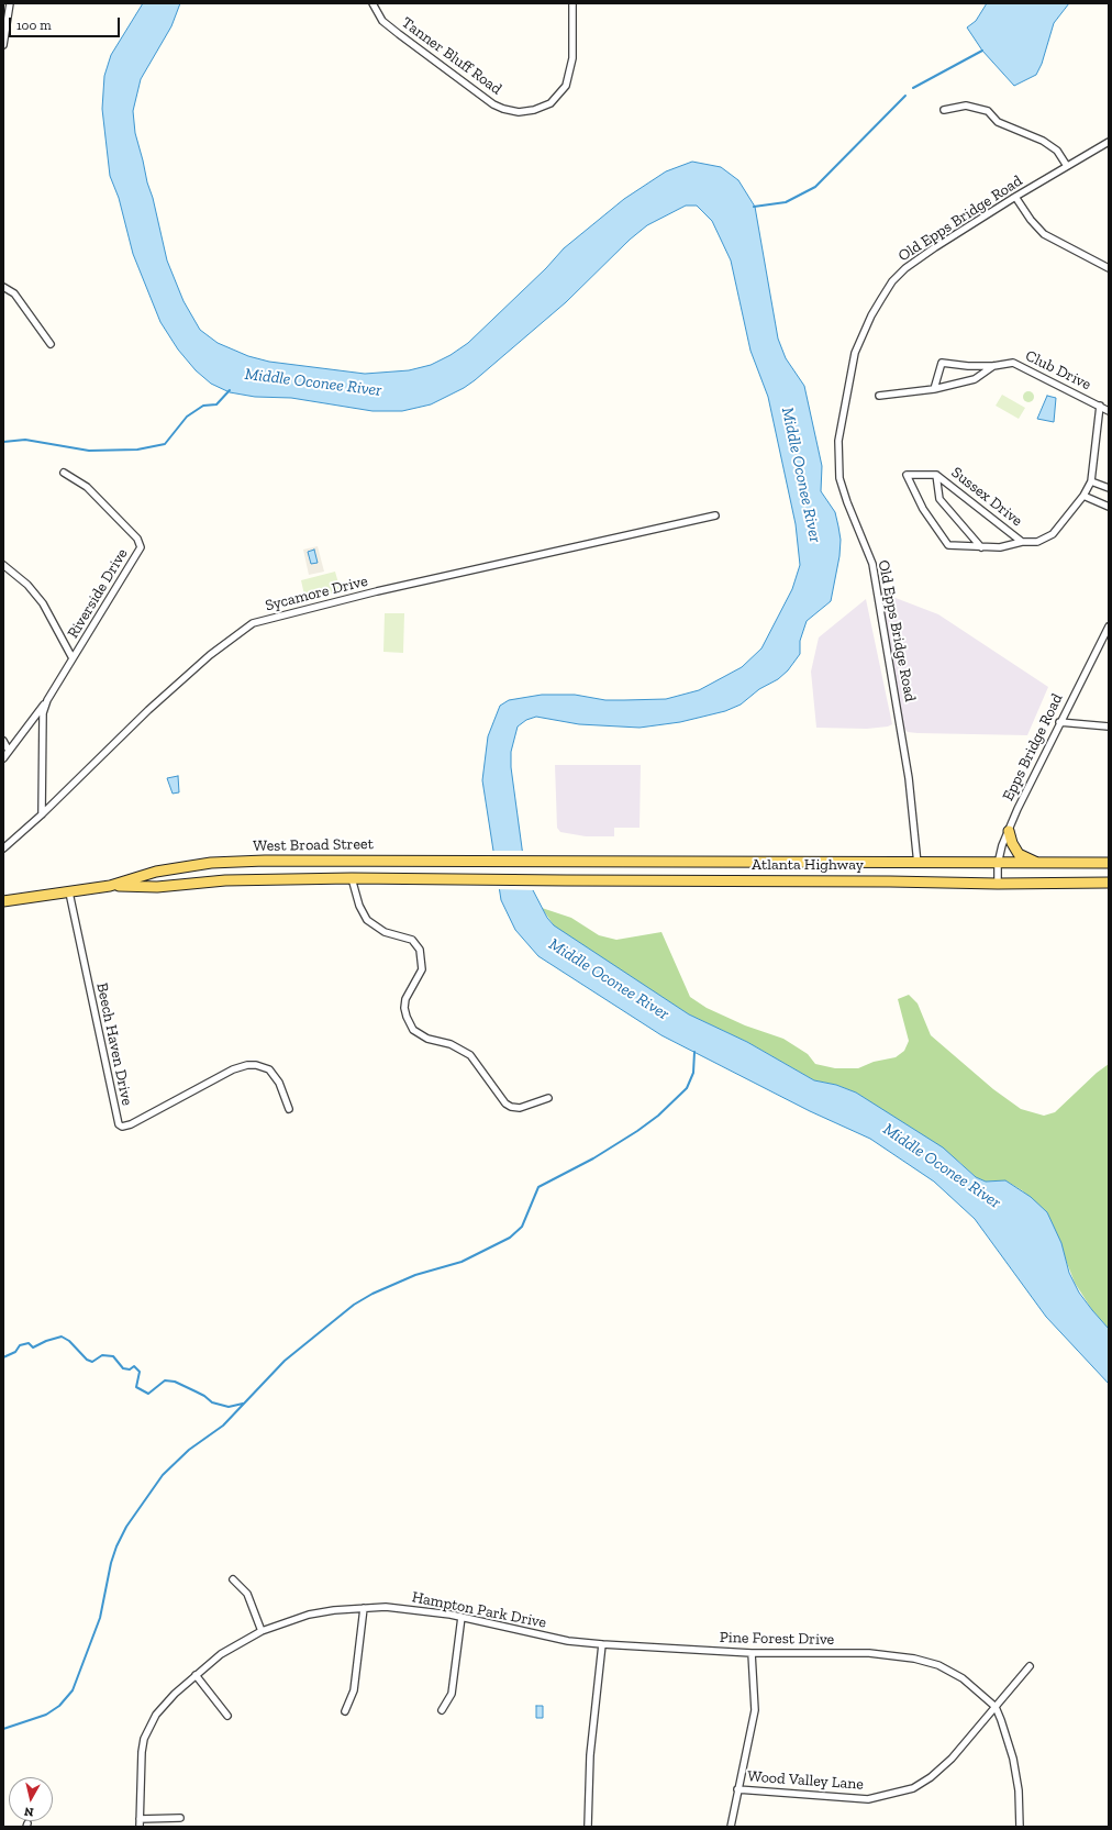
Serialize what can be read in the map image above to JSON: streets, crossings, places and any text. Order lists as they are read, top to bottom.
{
  "streets": {
    "main road": ["West Broad Street", "Atlanta Highway"],
    "street": [
      "Tanner Bluff Road",
      "Old Epps Bridge Road",
      "Club Drive",
      "Sussex Drive",
      "Riverside Drive",
      "Sycamore Drive",
      "Epps Bridge Road",
      "Beech Haven Drive",
      "Hampton Park Drive",
      "Pine Forest Drive",
      "Wood Valley Lane"
    ]
  },
  "crossings": [
    ["Old Epps Bridge Road", "Atlanta Highway"],
    ["Riverside Drive", "Sycamore Drive"],
    ["Epps Bridge Road", "Atlanta Highway"],
    ["West Broad Street", "Atlanta Highway"],
    ["West Broad Street", "Beech Haven Drive"],
    ["Hampton Park Drive", "Pine Forest Drive"],
    ["Pine Forest Drive", "Wood Valley Lane"]
  ],
  "water": ["Middle Oconee River"],
  "scale_bar": "100 m",
  "north": "bottom"
}
